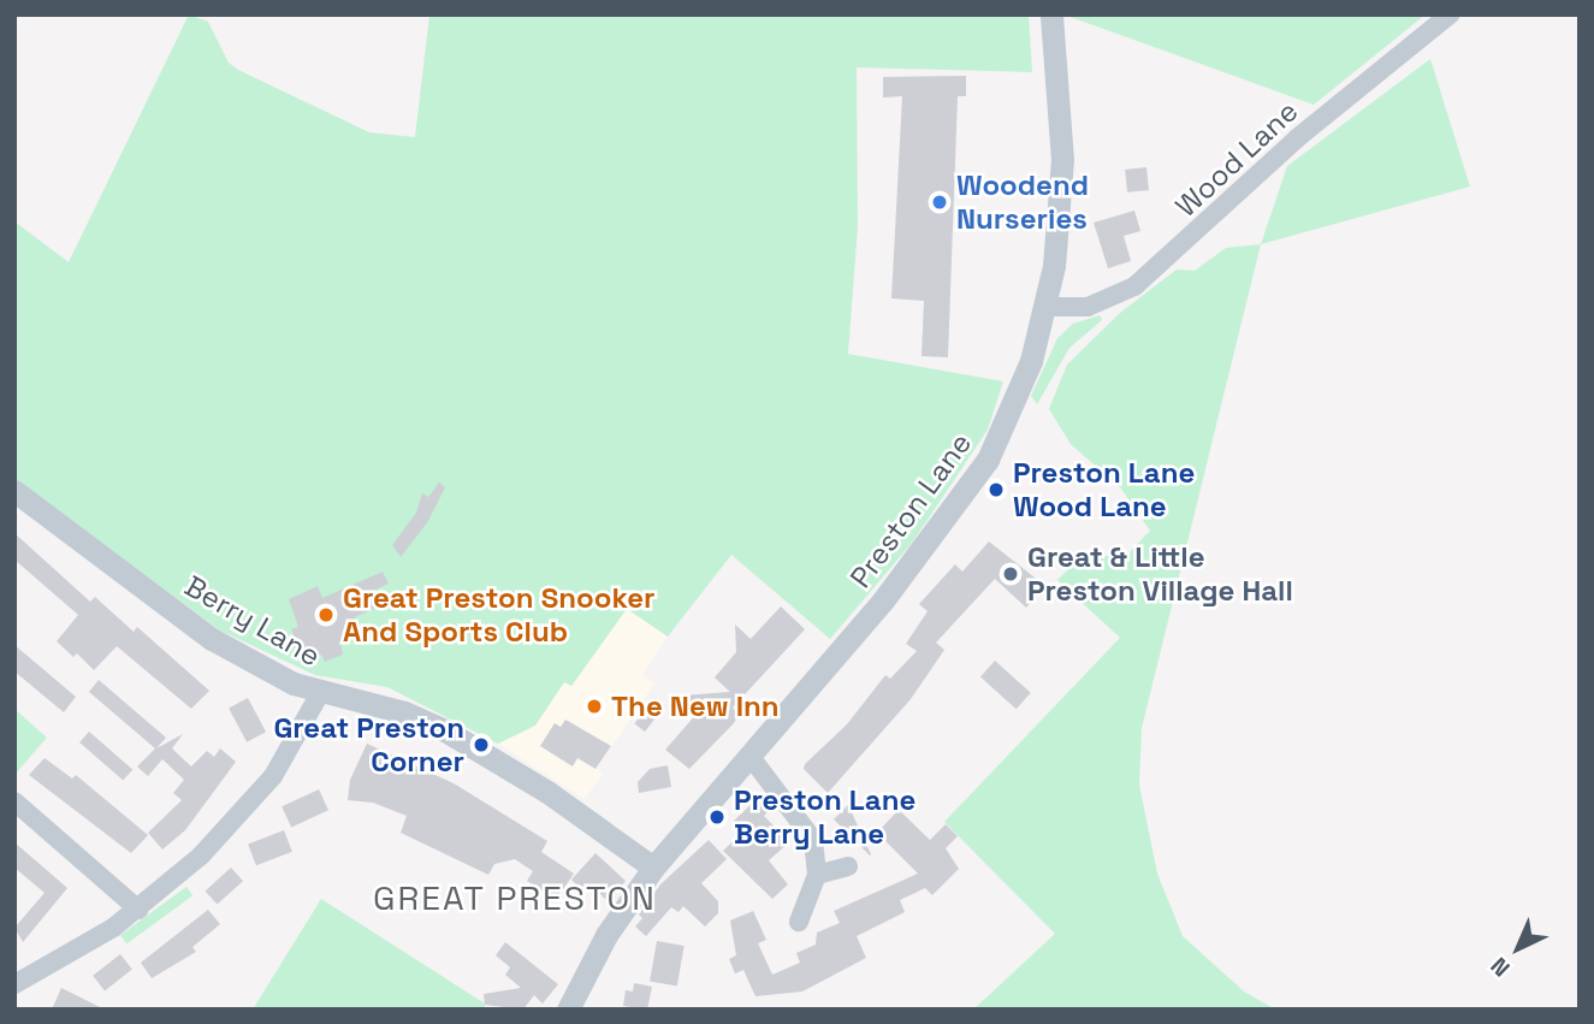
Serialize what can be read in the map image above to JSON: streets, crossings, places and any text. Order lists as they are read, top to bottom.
{
  "streets": {
    "street": ["Wood Lane", "Preston Lane", "Berry Lane"]
  },
  "crossings": [
    ["Wood Lane", "Preston Lane"],
    ["Preston Lane", "Berry Lane"]
  ],
  "districts": ["GREAT PRESTON"],
  "places": [
    "Woodend Nurseries",
    "Preston Lane Wood Lane",
    "Great & Little Preston Village Hall",
    "Great Preston Snooker And Sports Club",
    "The New Inn",
    "Great Preston Corner",
    "Preston Lane Berry Lane"
  ],
  "north": "bottom left"
}
